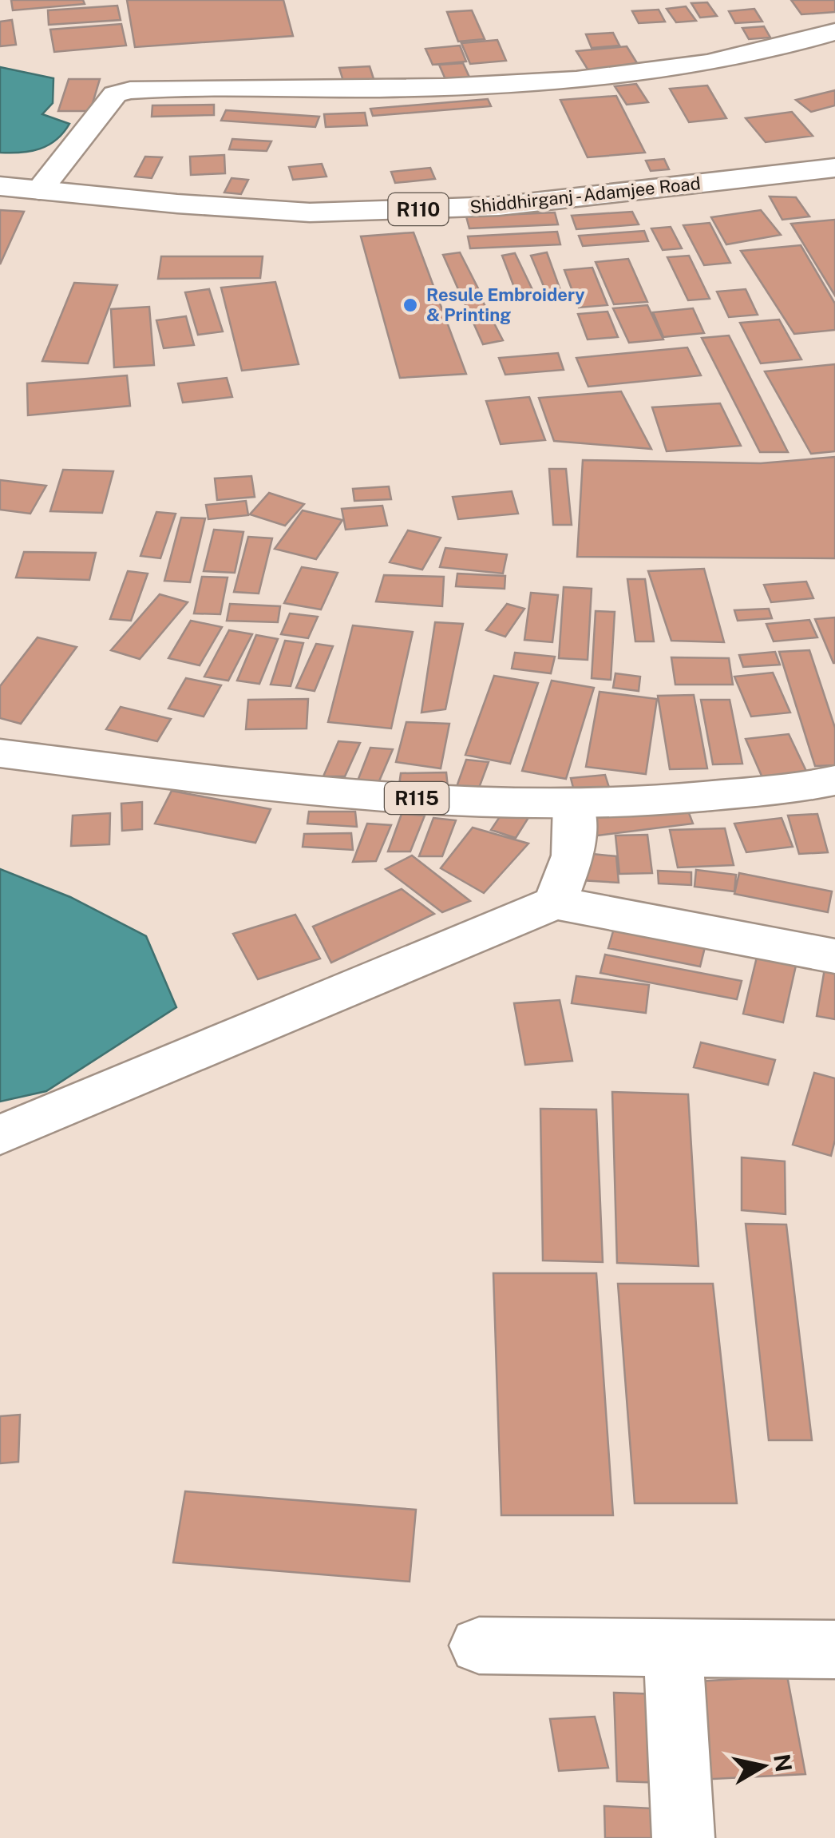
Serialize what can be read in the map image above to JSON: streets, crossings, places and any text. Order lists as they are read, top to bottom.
{
  "streets": {
    "street": ["Shiddhirganj - Adamjee Road", "R110", "R115"]
  },
  "places": ["Resule Embroidery & Printing"],
  "north": "right"
}
